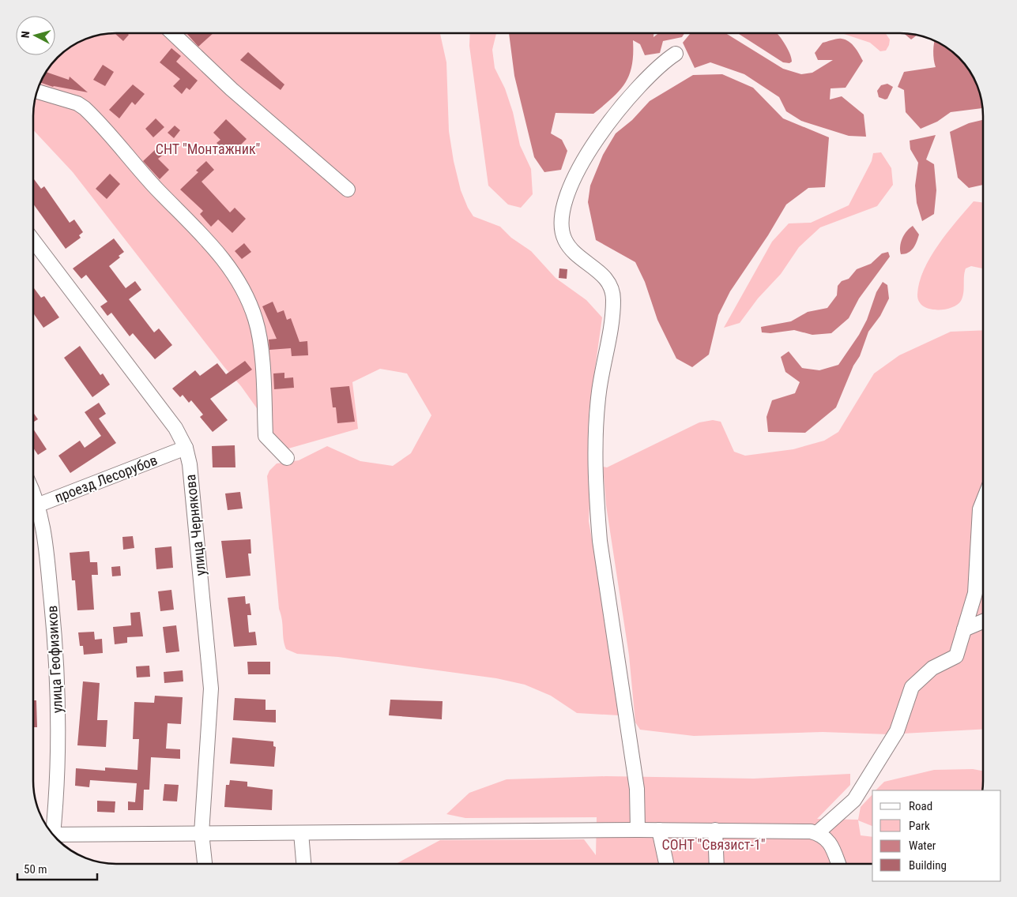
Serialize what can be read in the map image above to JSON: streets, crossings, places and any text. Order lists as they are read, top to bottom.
{
  "streets": {
    "street": ["проезд Лесорубов", "улица Чернякова", "улица Геофизиков"]
  },
  "crossings": [
    ["проезд Лесорубов", "улица Чернякова"]
  ],
  "parks": ["СНТ \"Монтажник\"", "СОНТ \"Связист-1\""],
  "legend": [
    "Road",
    "Park",
    "Water",
    "Building"
  ],
  "scale_bar": "50 m",
  "north": "left"
}
